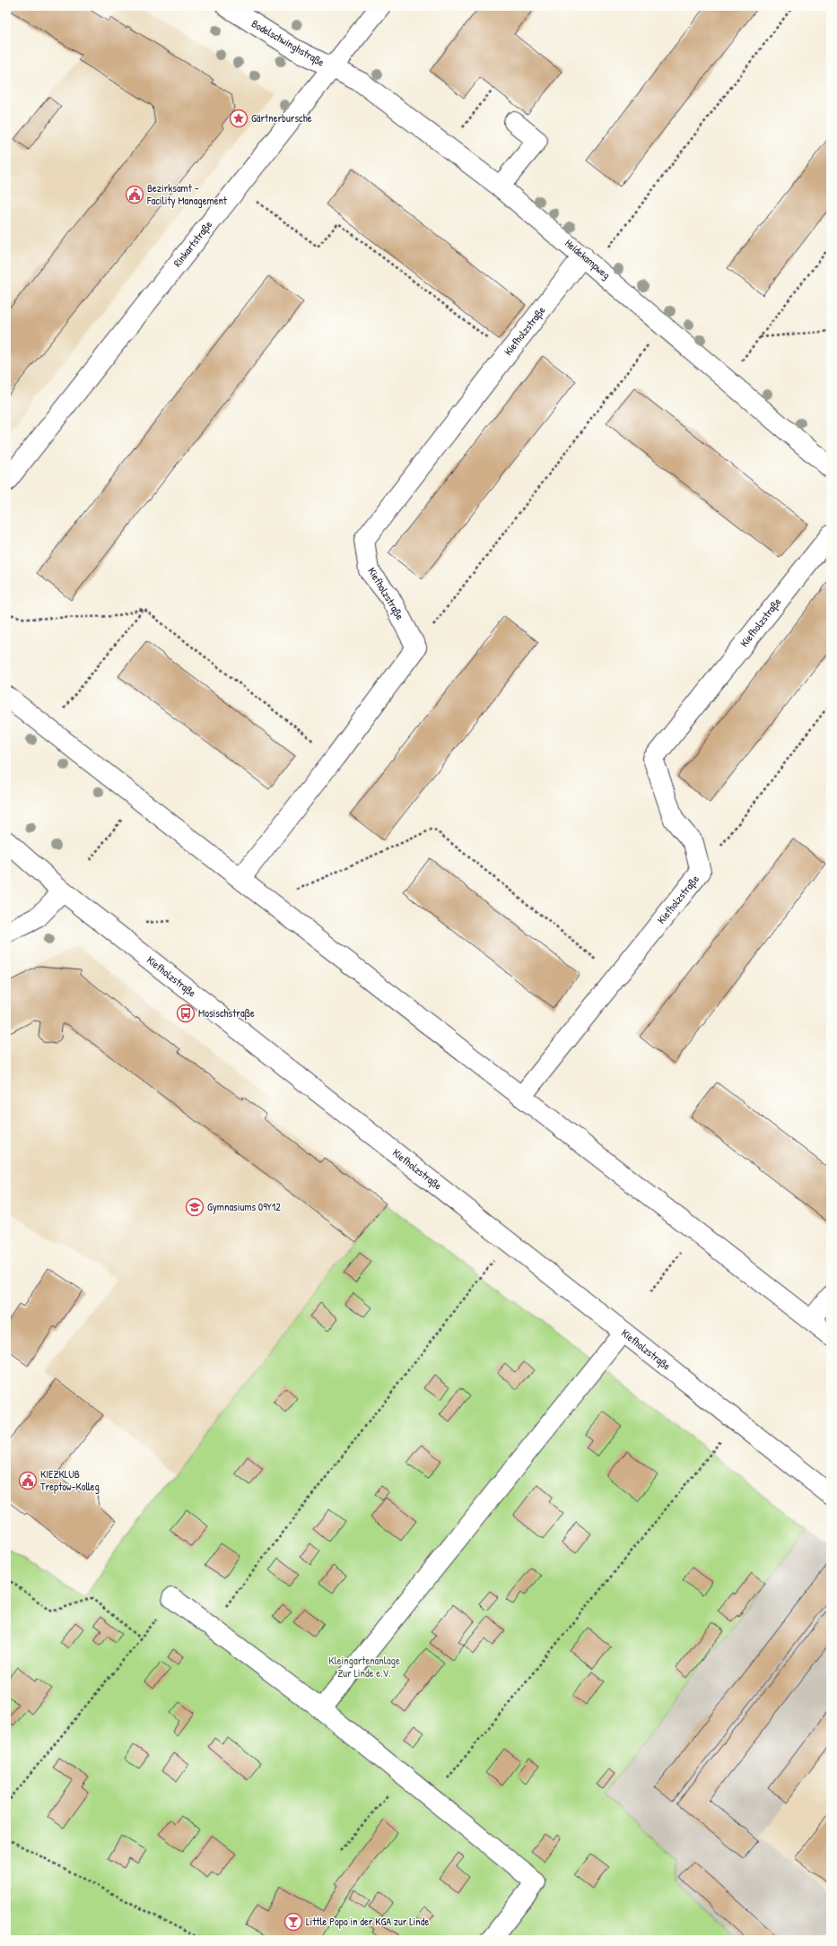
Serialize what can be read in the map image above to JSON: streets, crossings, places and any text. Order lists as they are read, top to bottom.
{
  "streets": {
    "street": [
      "Bodelschwinghstraße",
      "Rinkartstraße",
      "Heidekampweg",
      "Kiefholzstraße"
    ]
  },
  "crossings": [
    ["Bodelschwinghstraße", "Rinkartstraße"],
    ["Bodelschwinghstraße", "Heidekampweg"],
    ["Rinkartstraße", "Heidekampweg"],
    ["Heidekampweg", "Kiefholzstraße"]
  ],
  "parks": ["Kleingartenanlage Zur Linde e.V."],
  "places": {
    "place": ["Gärtnerbursche"],
    "public building": ["Bezirksamt - Facility Management", "KIEZKLUB Treptow-Kolleg"],
    "bus stop": ["Mosischstraße"],
    "school or university": ["Gymnasiums 09Y12"],
    "bar": ["Little Popo in der KGA zur Linde"]
  }
}
